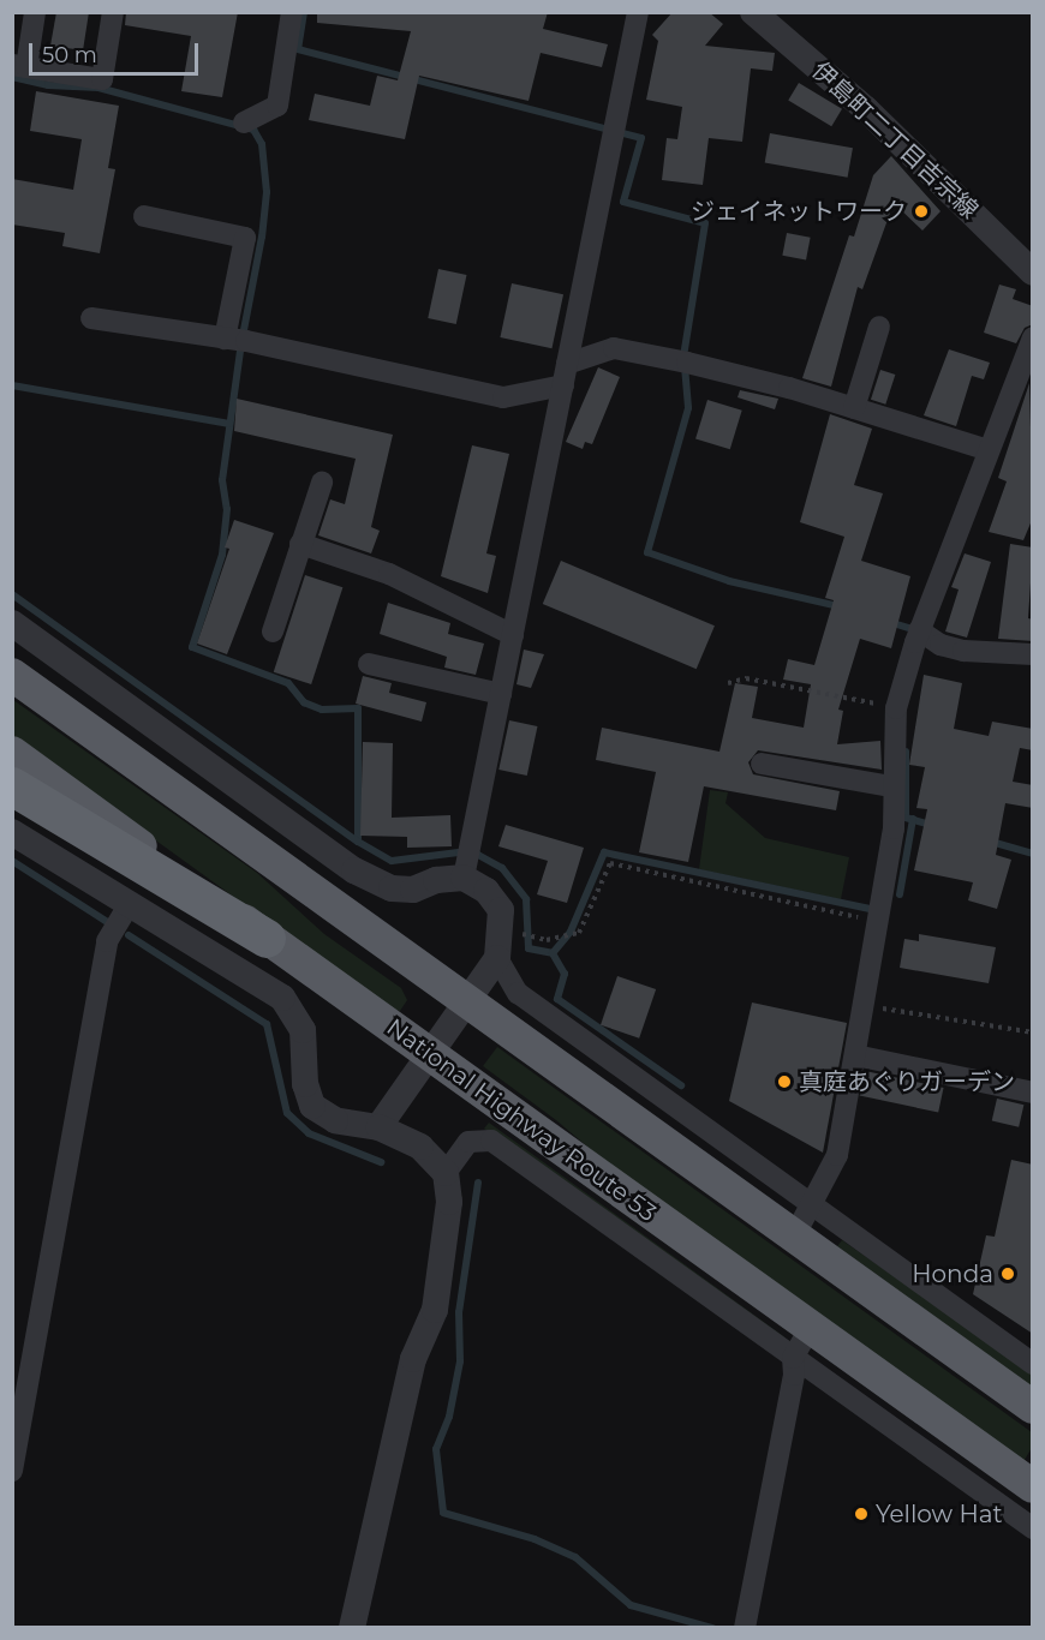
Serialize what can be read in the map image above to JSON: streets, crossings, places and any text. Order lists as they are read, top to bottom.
{
  "streets": {
    "highway": ["National Highway Route 53"],
    "street": ["伊島町二丁目吉宗線"]
  },
  "places": [
    "ジェイネットワーク",
    "真庭あぐりガーデン",
    "Honda",
    "Yellow Hat"
  ],
  "scale_bar": "50 m"
}
